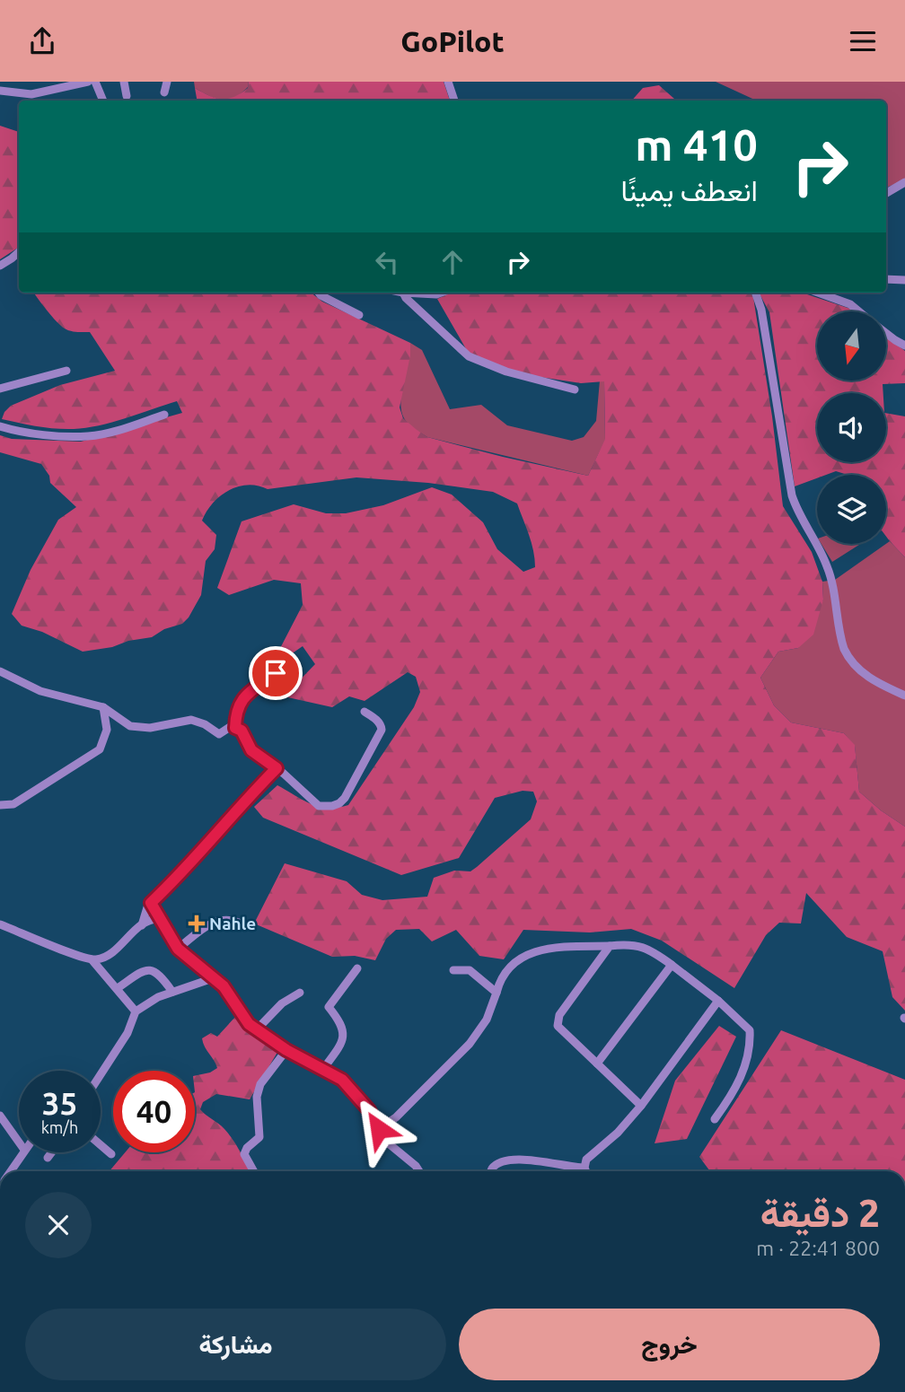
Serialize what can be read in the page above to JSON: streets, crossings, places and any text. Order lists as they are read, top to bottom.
{
  "places": {
    "health": ["Nahle"]
  },
  "north": "bottom",
  "page": {
    "header": "GoPilot",
    "turn": ["410 m", "انعطف يمينًا"],
    "speed": "35 km/h",
    "limit": "40",
    "heading": ["2 دقيقة", "800 m · 22:41"],
    "buttons": ["خروج", "مشاركة"]
  }
}
